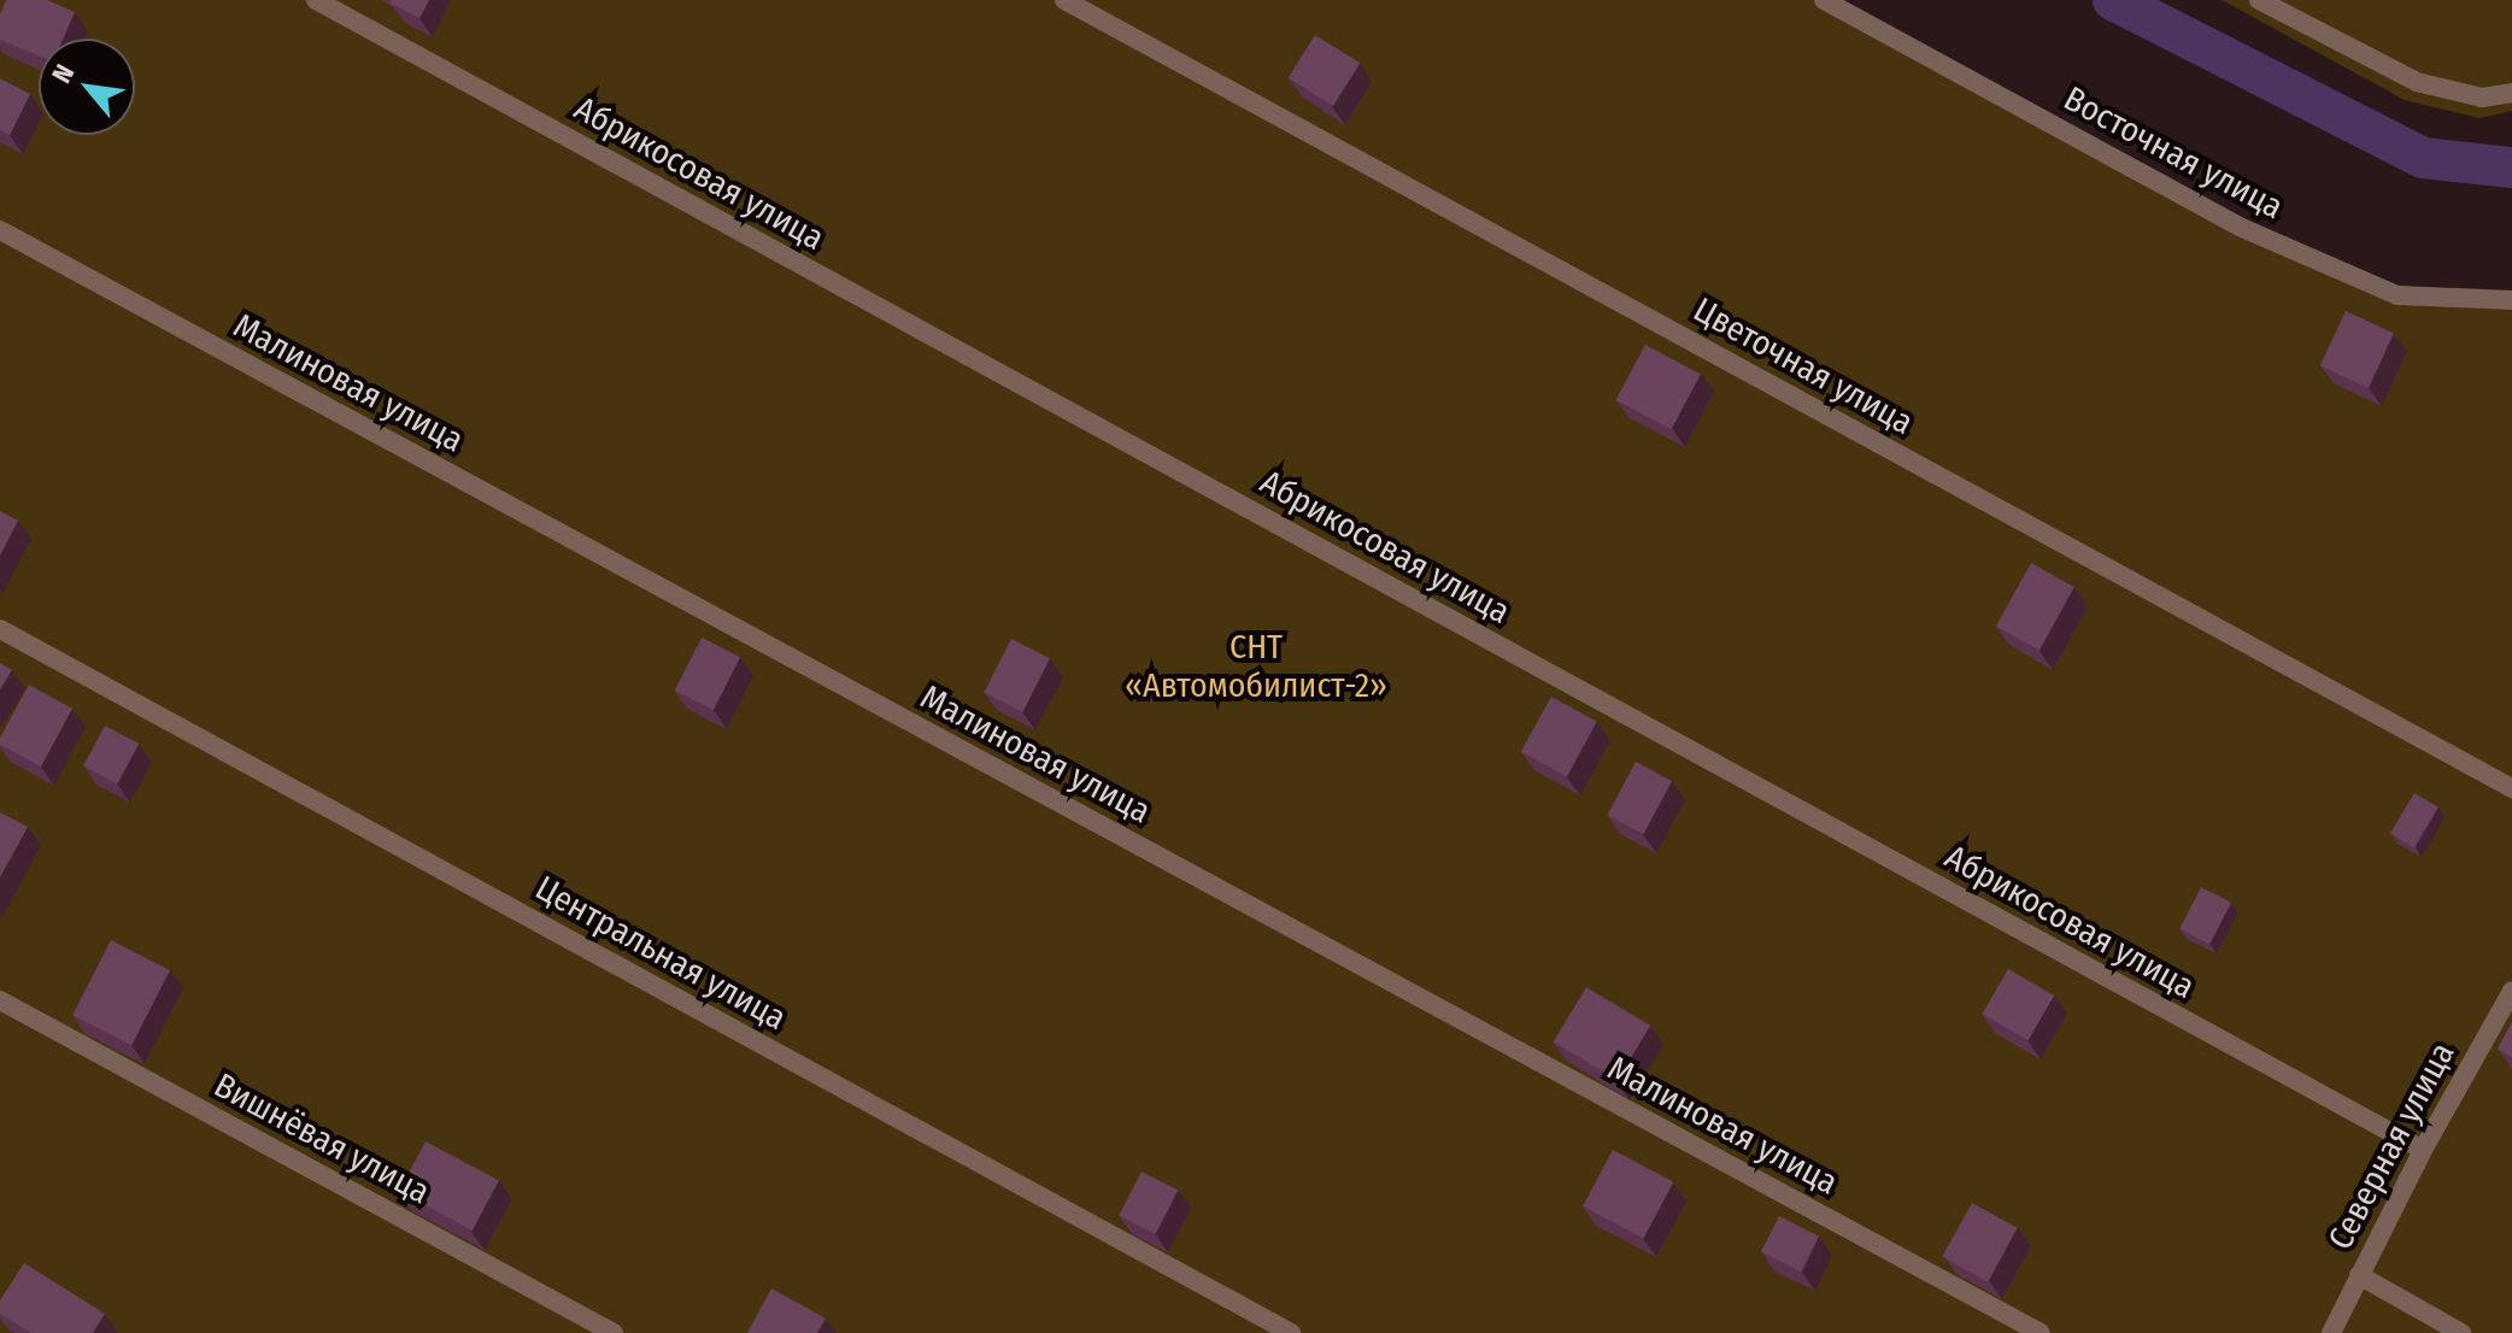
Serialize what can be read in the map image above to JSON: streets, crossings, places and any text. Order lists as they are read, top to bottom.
{
  "streets": {
    "street": [
      "Восточная улица",
      "Абрикосовая улица",
      "Цветочная улица",
      "Малиновая улица",
      "Центральная улица",
      "Вишнёвая улица",
      "Северная улица"
    ]
  },
  "crossings": [
    ["Абрикосовая улица", "Северная улица"]
  ],
  "parks": ["СНТ «Автомобилист-2»"],
  "north": "top left"
}
